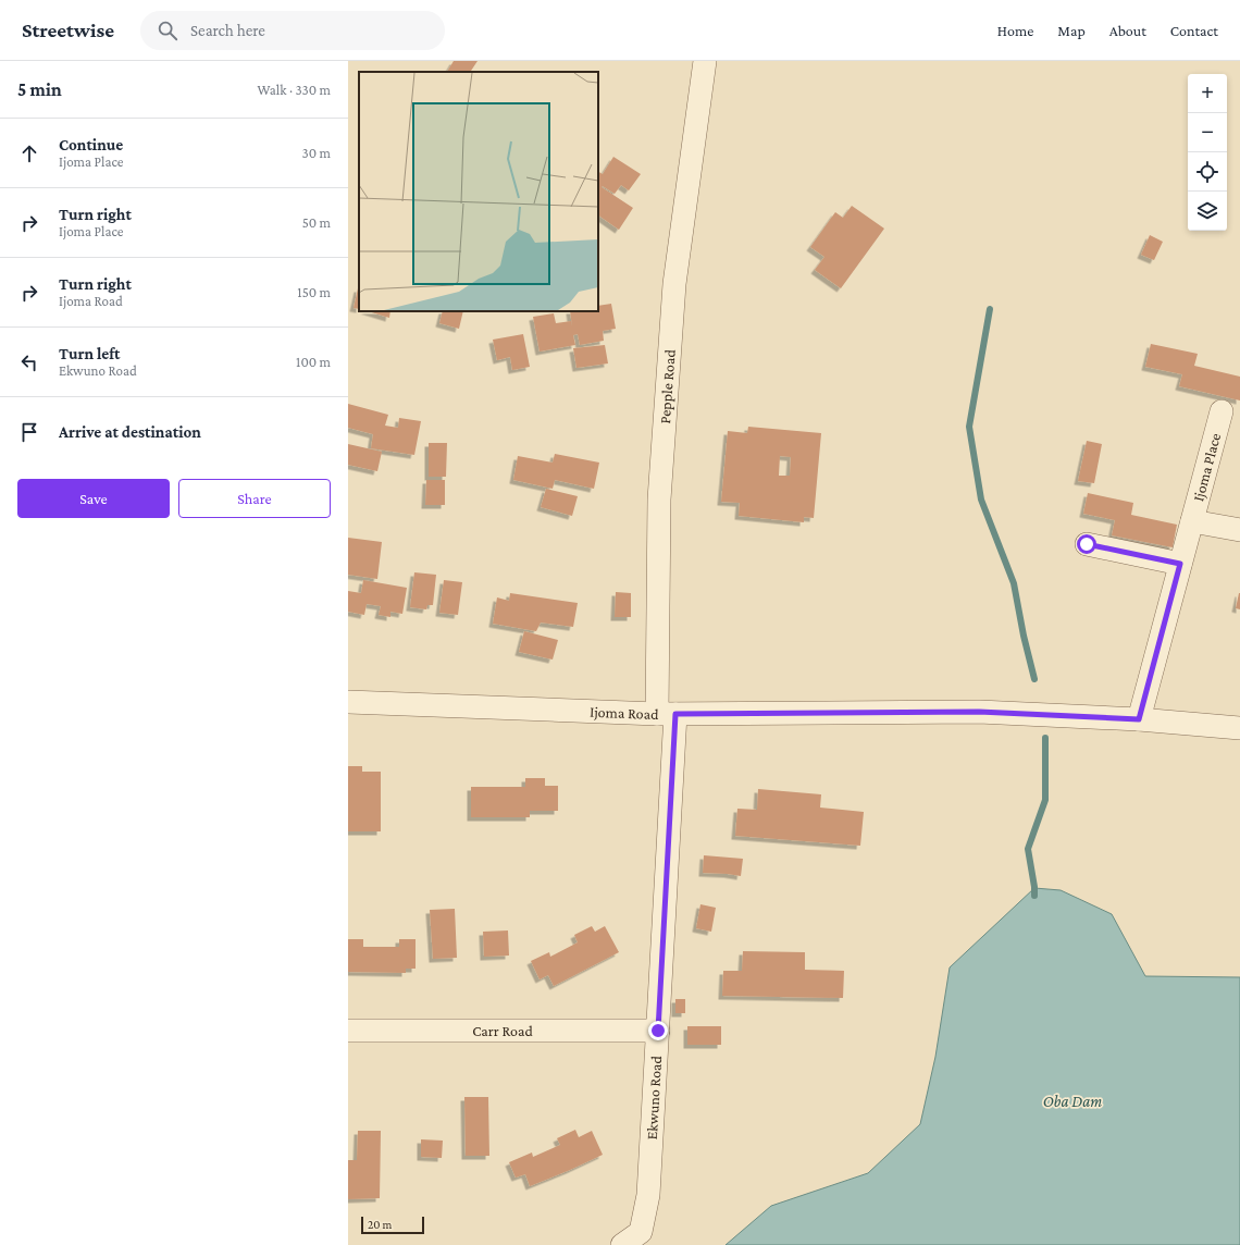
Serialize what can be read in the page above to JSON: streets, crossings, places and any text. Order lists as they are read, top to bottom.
{
  "streets": {
    "street": [
      "Pepple Road",
      "Ijoma Place",
      "Ijoma Road",
      "Carr Road",
      "Ekwuno Road"
    ]
  },
  "crossings": [
    ["Pepple Road", "Ijoma Road"],
    ["Pepple Road", "Ekwuno Road"],
    ["Ijoma Place", "Ijoma Road"],
    ["Ijoma Road", "Ekwuno Road"],
    ["Carr Road", "Ekwuno Road"]
  ],
  "water": ["Oba Dam"],
  "scale_bar": "20 m",
  "page": {
    "header": "Streetwise",
    "search": "Search here",
    "nav": [
      "Home",
      "Map",
      "About",
      "Contact"
    ],
    "heading": ["5 min", "Walk · 330 m"],
    "map_buttons": ["+", "−"],
    "list": [
      ["Continue", "Ijoma Place", "30 m"],
      ["Turn right", "Ijoma Place", "50 m"],
      ["Turn right", "Ijoma Road", "150 m"],
      ["Turn left", "Ekwuno Road", "100 m"],
      "Arrive at destination"
    ],
    "buttons": ["Save", "Share"],
    "scale": "20 m"
  }
}
